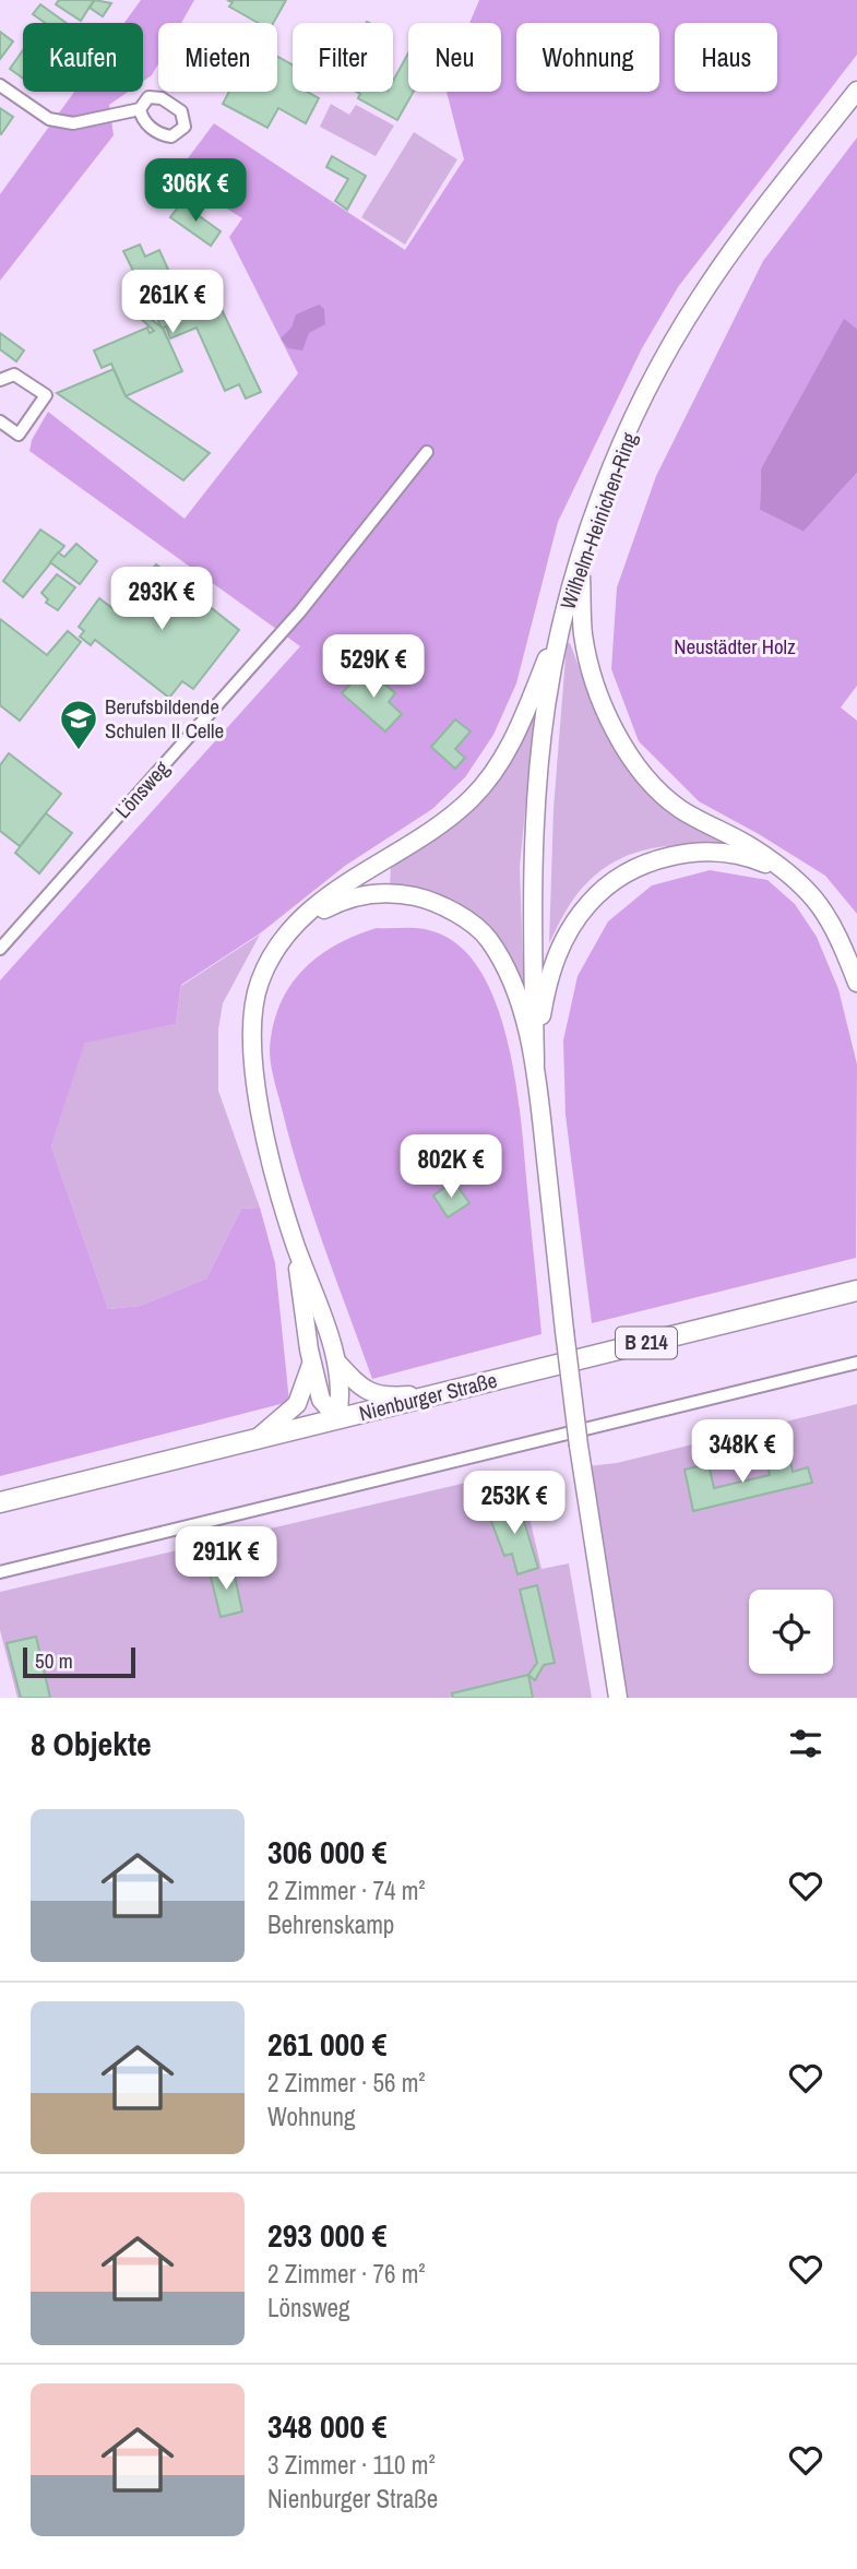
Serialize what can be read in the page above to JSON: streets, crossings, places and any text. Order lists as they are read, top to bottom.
{
  "streets": {
    "main road": ["Wilhelm-Heinichen-Ring", "B 214", "Nienburger Straße"],
    "street": ["Lönsweg"]
  },
  "parks": ["Neustädter Holz"],
  "places": {
    "school or university": ["Berufsbildende Schulen II Celle"]
  },
  "scale_bar": "50 m",
  "page": {
    "chip": [
      "Kaufen",
      "Mieten",
      "Filter",
      "Neu",
      "Wohnung",
      "Haus"
    ],
    "price": [
      "306K €",
      "261K €",
      "293K €",
      "529K €",
      "802K €",
      "348K €",
      "253K €",
      "291K €"
    ],
    "scale": "50 m",
    "heading": "8 Objekte",
    "list": [
      {
        "name": "306 000 €",
        "note": "2 Zimmer · 74 m² · Behrenskamp"
      },
      {
        "name": "261 000 €",
        "note": "2 Zimmer · 56 m² · Wohnung"
      },
      {
        "name": "293 000 €",
        "note": "2 Zimmer · 76 m² · Lönsweg"
      },
      {
        "name": "348 000 €",
        "note": "3 Zimmer · 110 m² · Nienburger Straße"
      }
    ]
  }
}
